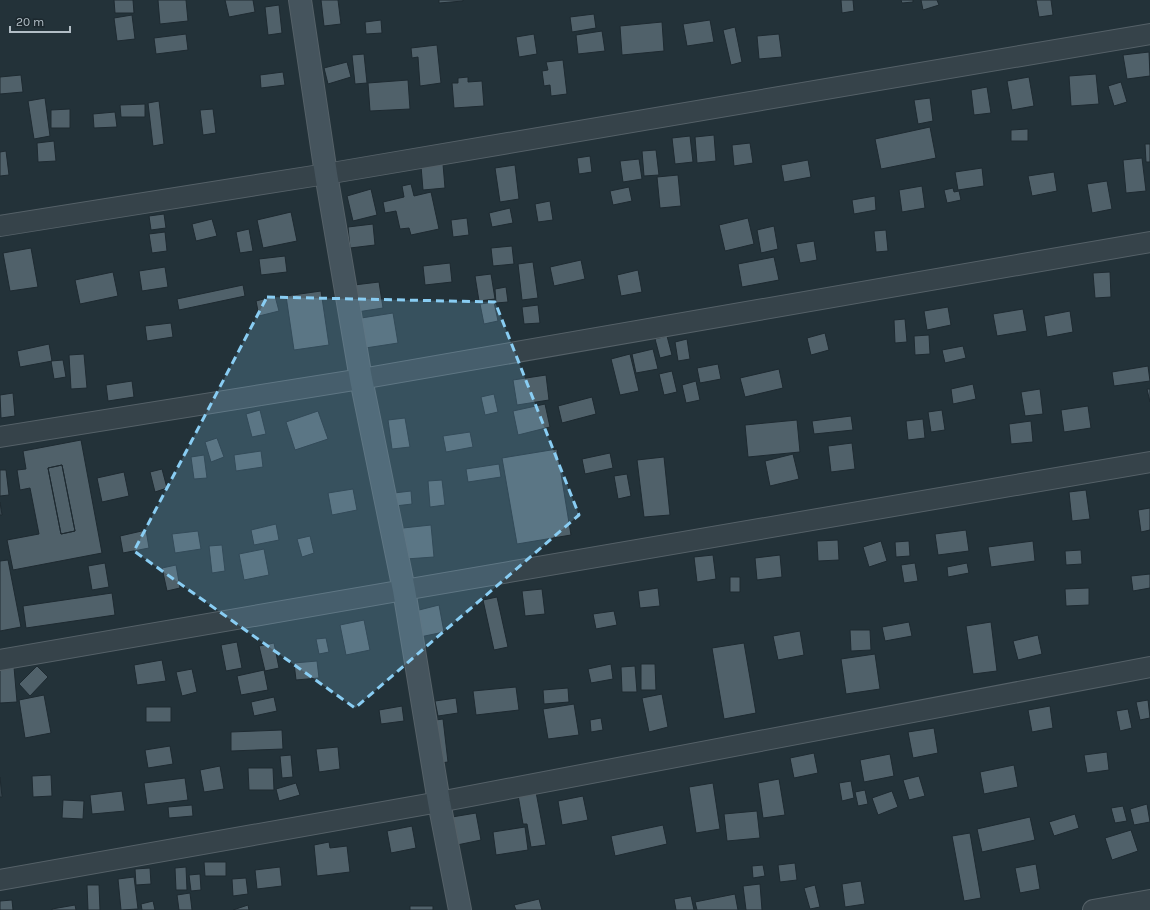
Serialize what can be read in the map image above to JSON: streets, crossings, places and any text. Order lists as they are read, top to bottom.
{
  "scale_bar": "20 m"
}
